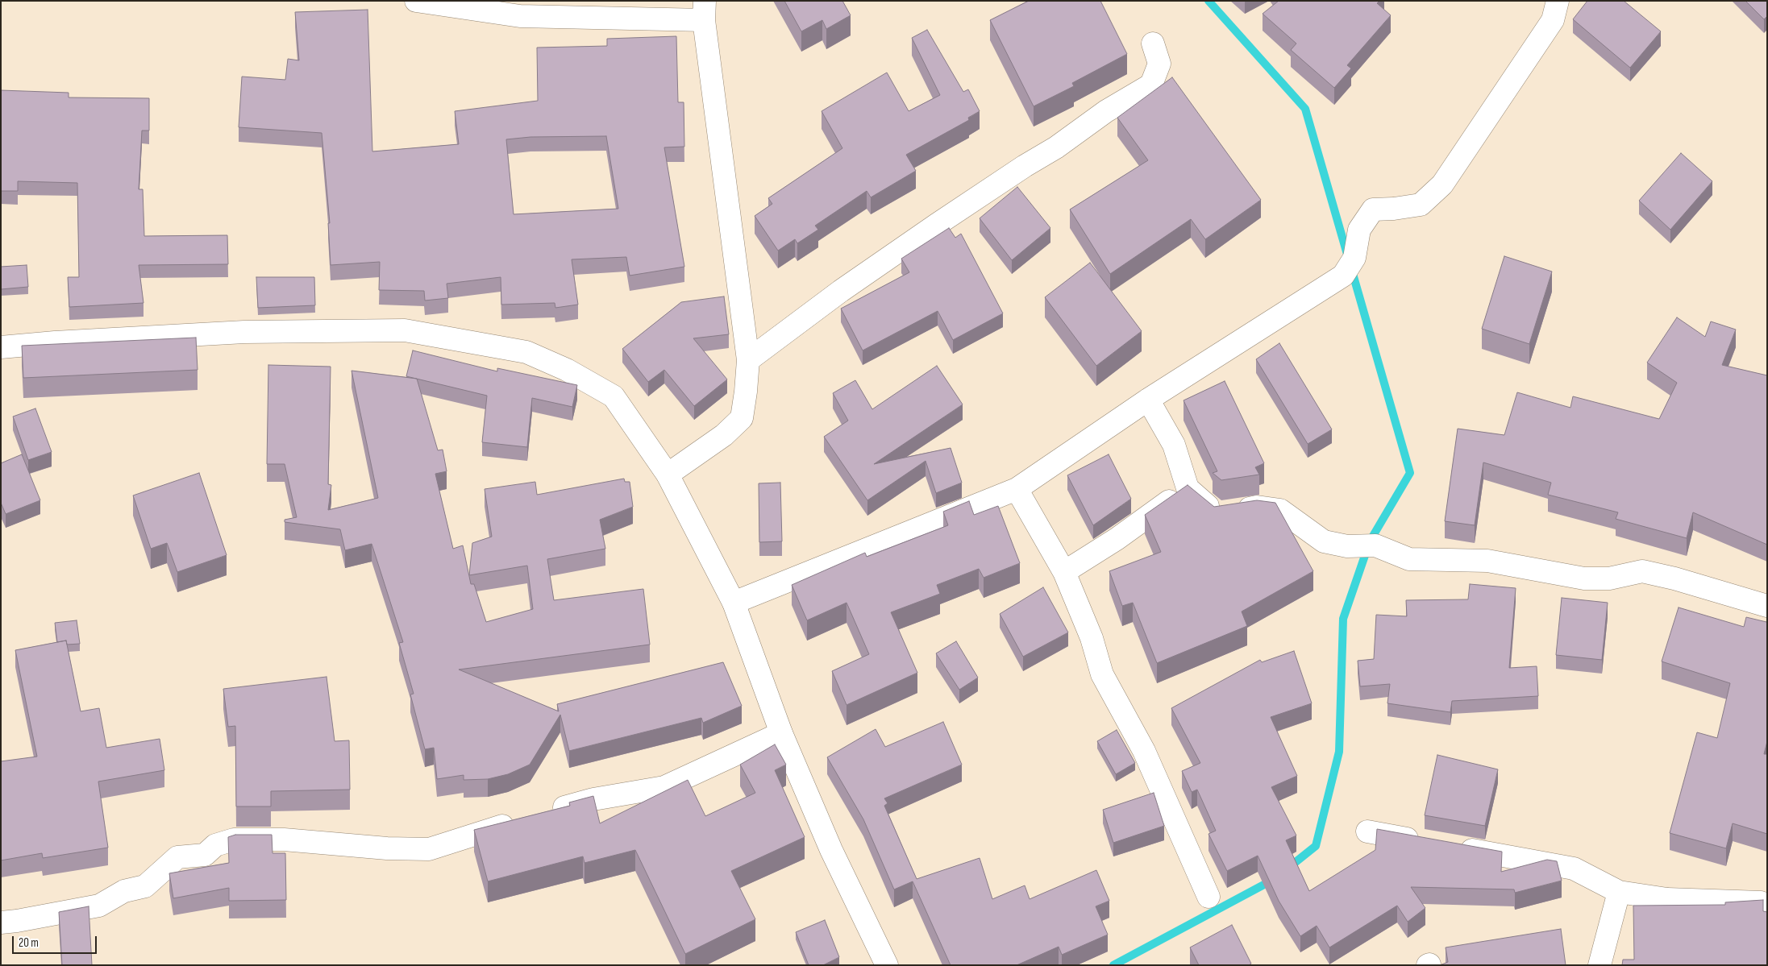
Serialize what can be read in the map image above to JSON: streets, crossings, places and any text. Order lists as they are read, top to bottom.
{
  "scale_bar": "20 m"
}
